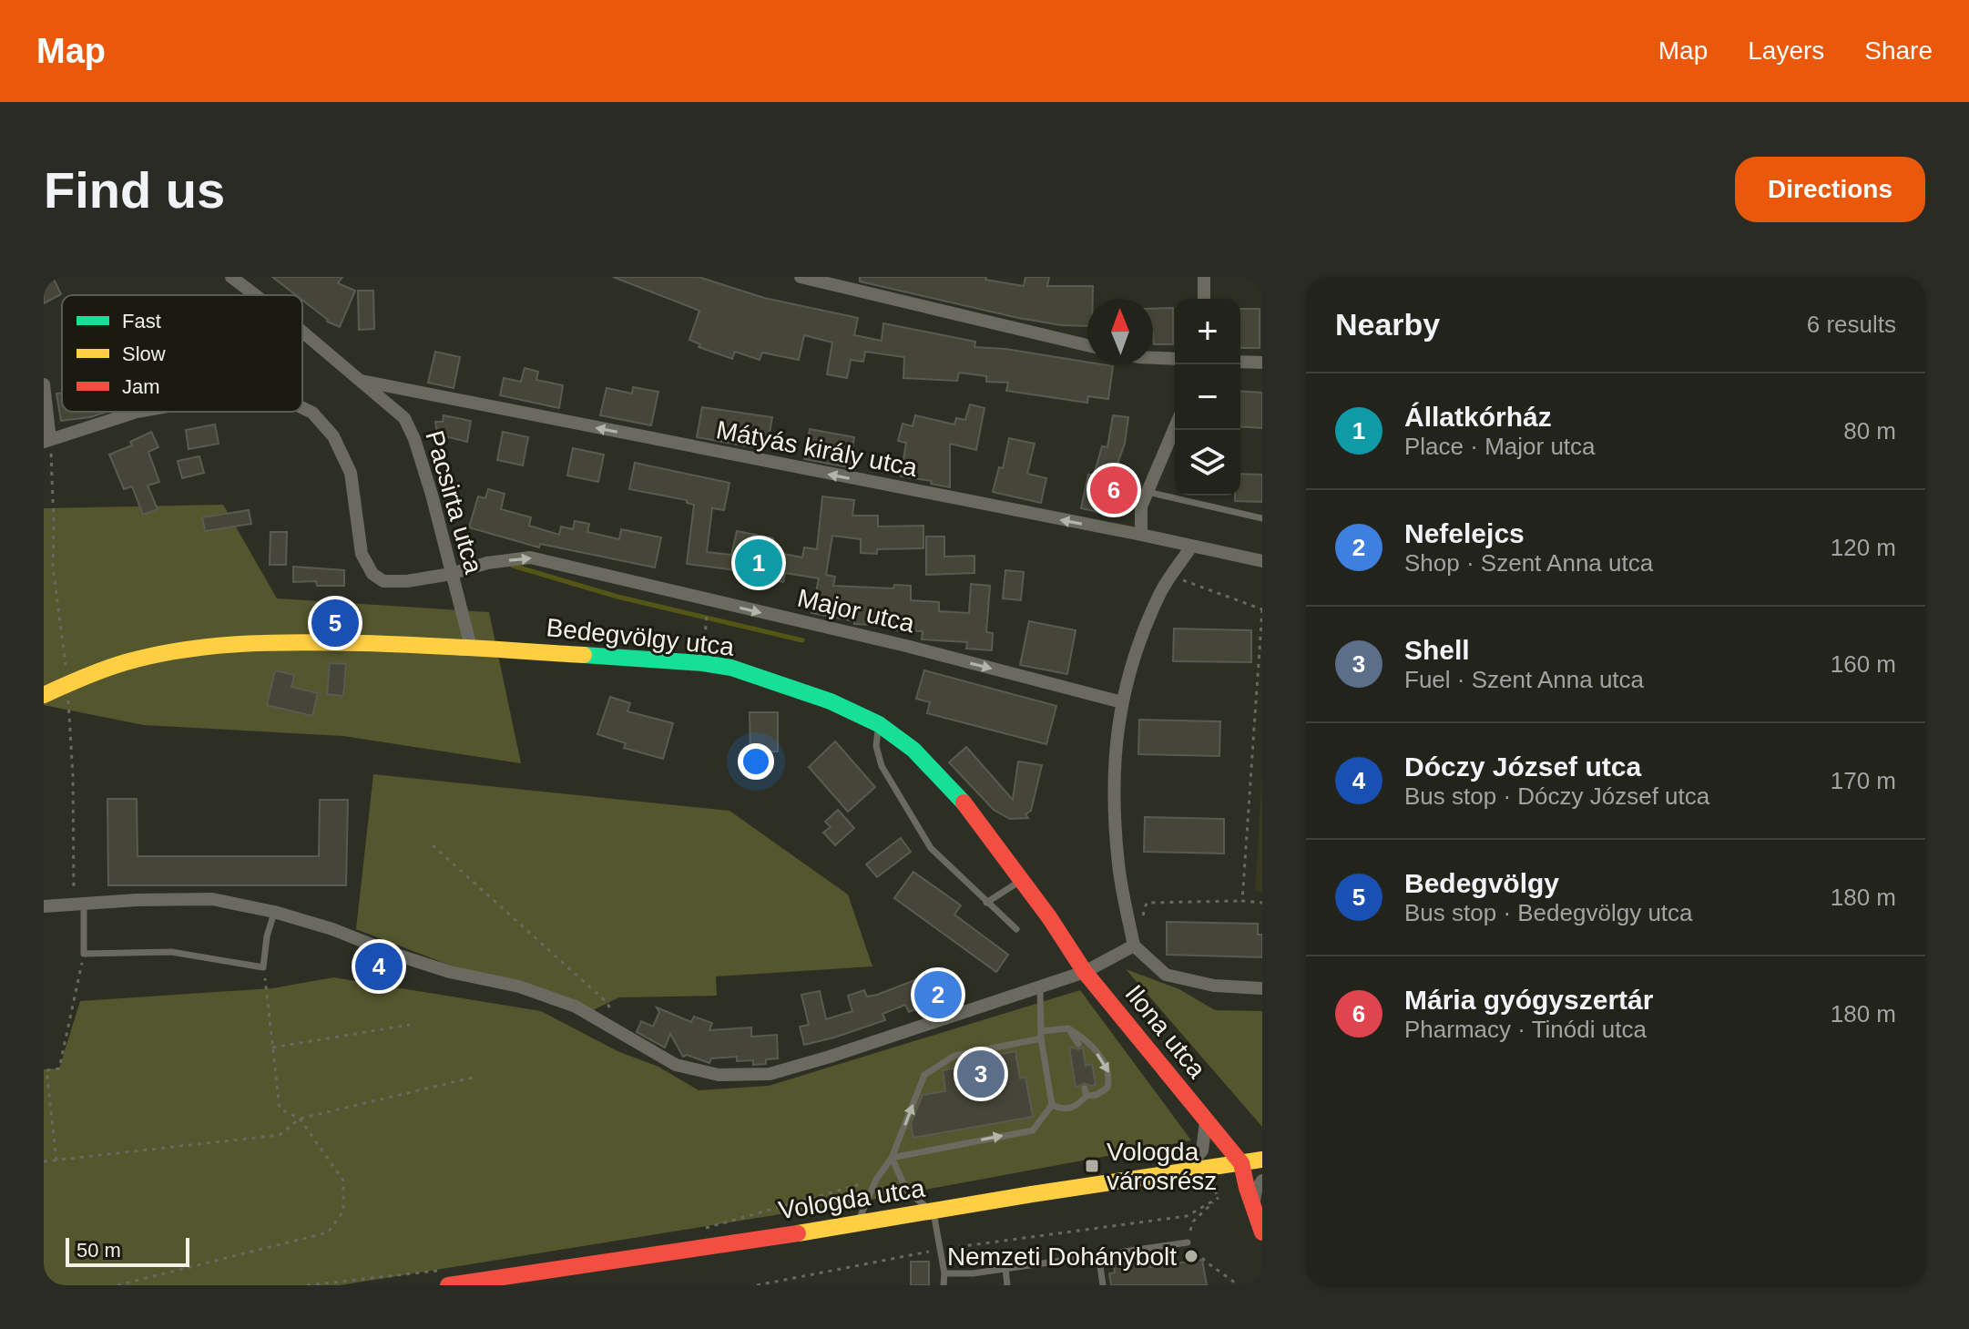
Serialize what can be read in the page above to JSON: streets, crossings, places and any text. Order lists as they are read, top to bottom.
{
  "streets": {
    "street": [
      "Mátyás király utca",
      "Pacsirta utca",
      "Major utca",
      "Bedegvölgy utca",
      "Ilona utca",
      "Vologda utca"
    ]
  },
  "crossings": [
    ["Mátyás király utca", "Pacsirta utca"],
    ["Pacsirta utca", "Major utca"],
    ["Pacsirta utca", "Bedegvölgy utca"],
    ["Bedegvölgy utca", "Ilona utca"],
    ["Ilona utca", "Vologda utca"]
  ],
  "one_way": ["Mátyás király utca", "Major utca"],
  "places": {
    "transit": ["Vologda városrész"],
    "other": ["Nemzeti Dohánybolt"]
  },
  "legend": ["Fast", "Slow", "Jam"],
  "scale_bar": "50 m",
  "north": "top",
  "page": {
    "header": "Map",
    "nav": ["Map", "Layers", "Share"],
    "buttons": "Directions",
    "title": "Find us",
    "heading": ["Nearby", "6 results"],
    "map_buttons": ["+", "−"],
    "list": [
      {
        "mark": "1",
        "name": "Állatkórház",
        "note": "Place · Major utca",
        "value": "80 m"
      },
      {
        "mark": "2",
        "name": "Nefelejcs",
        "note": "Shop · Szent Anna utca",
        "value": "120 m"
      },
      {
        "mark": "3",
        "name": "Shell",
        "note": "Fuel · Szent Anna utca",
        "value": "160 m"
      },
      {
        "mark": "4",
        "name": "Dóczy József utca",
        "note": "Bus stop · Dóczy József utca",
        "value": "170 m"
      },
      {
        "mark": "5",
        "name": "Bedegvölgy",
        "note": "Bus stop · Bedegvölgy utca",
        "value": "180 m"
      },
      {
        "mark": "6",
        "name": "Mária gyógyszertár",
        "note": "Pharmacy · Tinódi utca",
        "value": "180 m"
      }
    ],
    "pins": [
      "6",
      "1",
      "5",
      "4",
      "2",
      "3"
    ],
    "scale": "50 m"
  }
}
